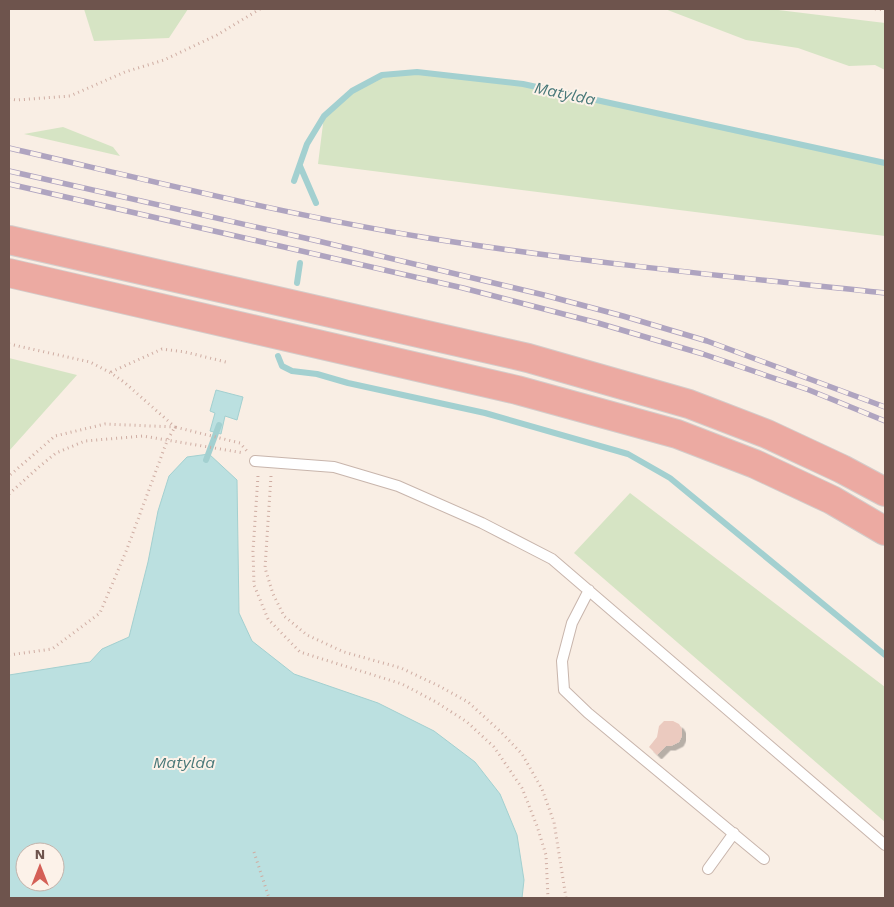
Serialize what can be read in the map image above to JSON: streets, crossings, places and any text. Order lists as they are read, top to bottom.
{
  "water": ["Matylda"],
  "north": "top"
}
